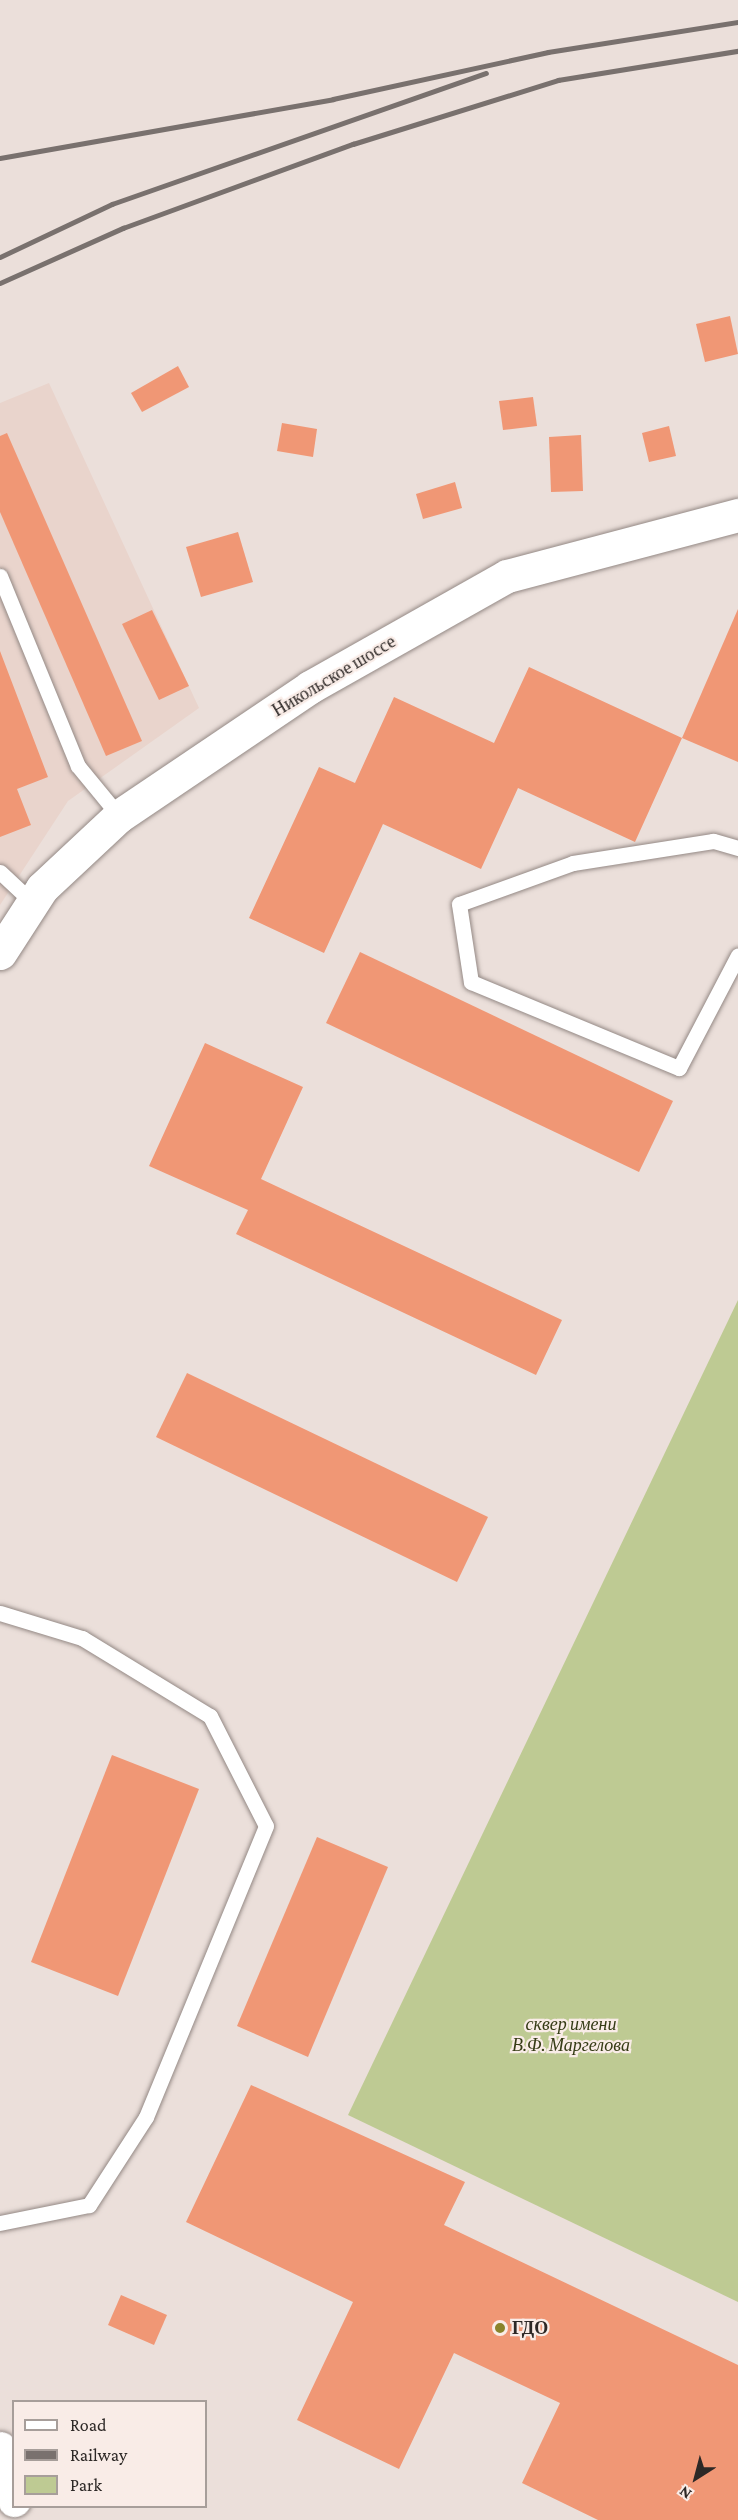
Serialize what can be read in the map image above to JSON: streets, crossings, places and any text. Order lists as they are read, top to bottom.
{
  "streets": {
    "street": ["Никольское шоссе"]
  },
  "parks": ["сквер имени В.Ф. Маргелова"],
  "places": ["ГДО"],
  "legend": ["Road", "Railway", "Park"],
  "north": "bottom left"
}
